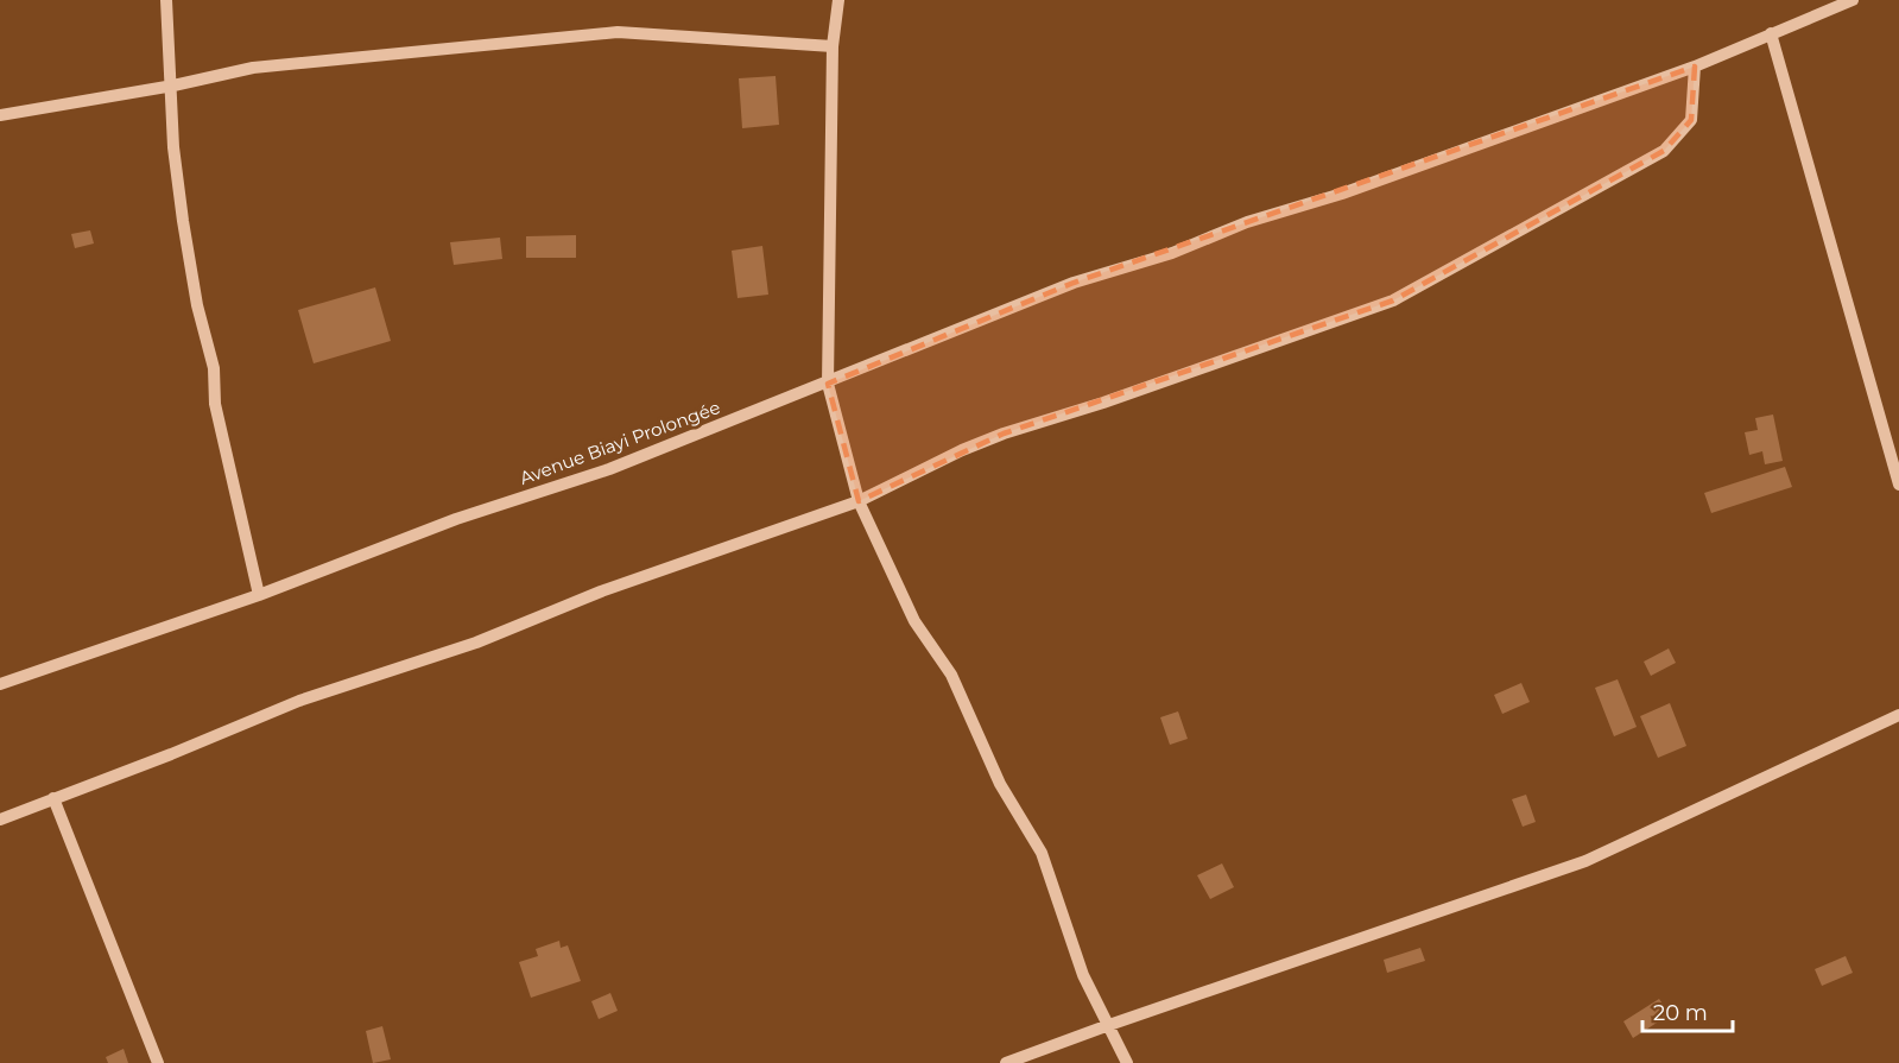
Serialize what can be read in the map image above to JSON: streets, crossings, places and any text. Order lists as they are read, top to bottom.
{
  "streets": {
    "street": ["Avenue Biayi Prolongée"]
  },
  "scale_bar": "20 m"
}
